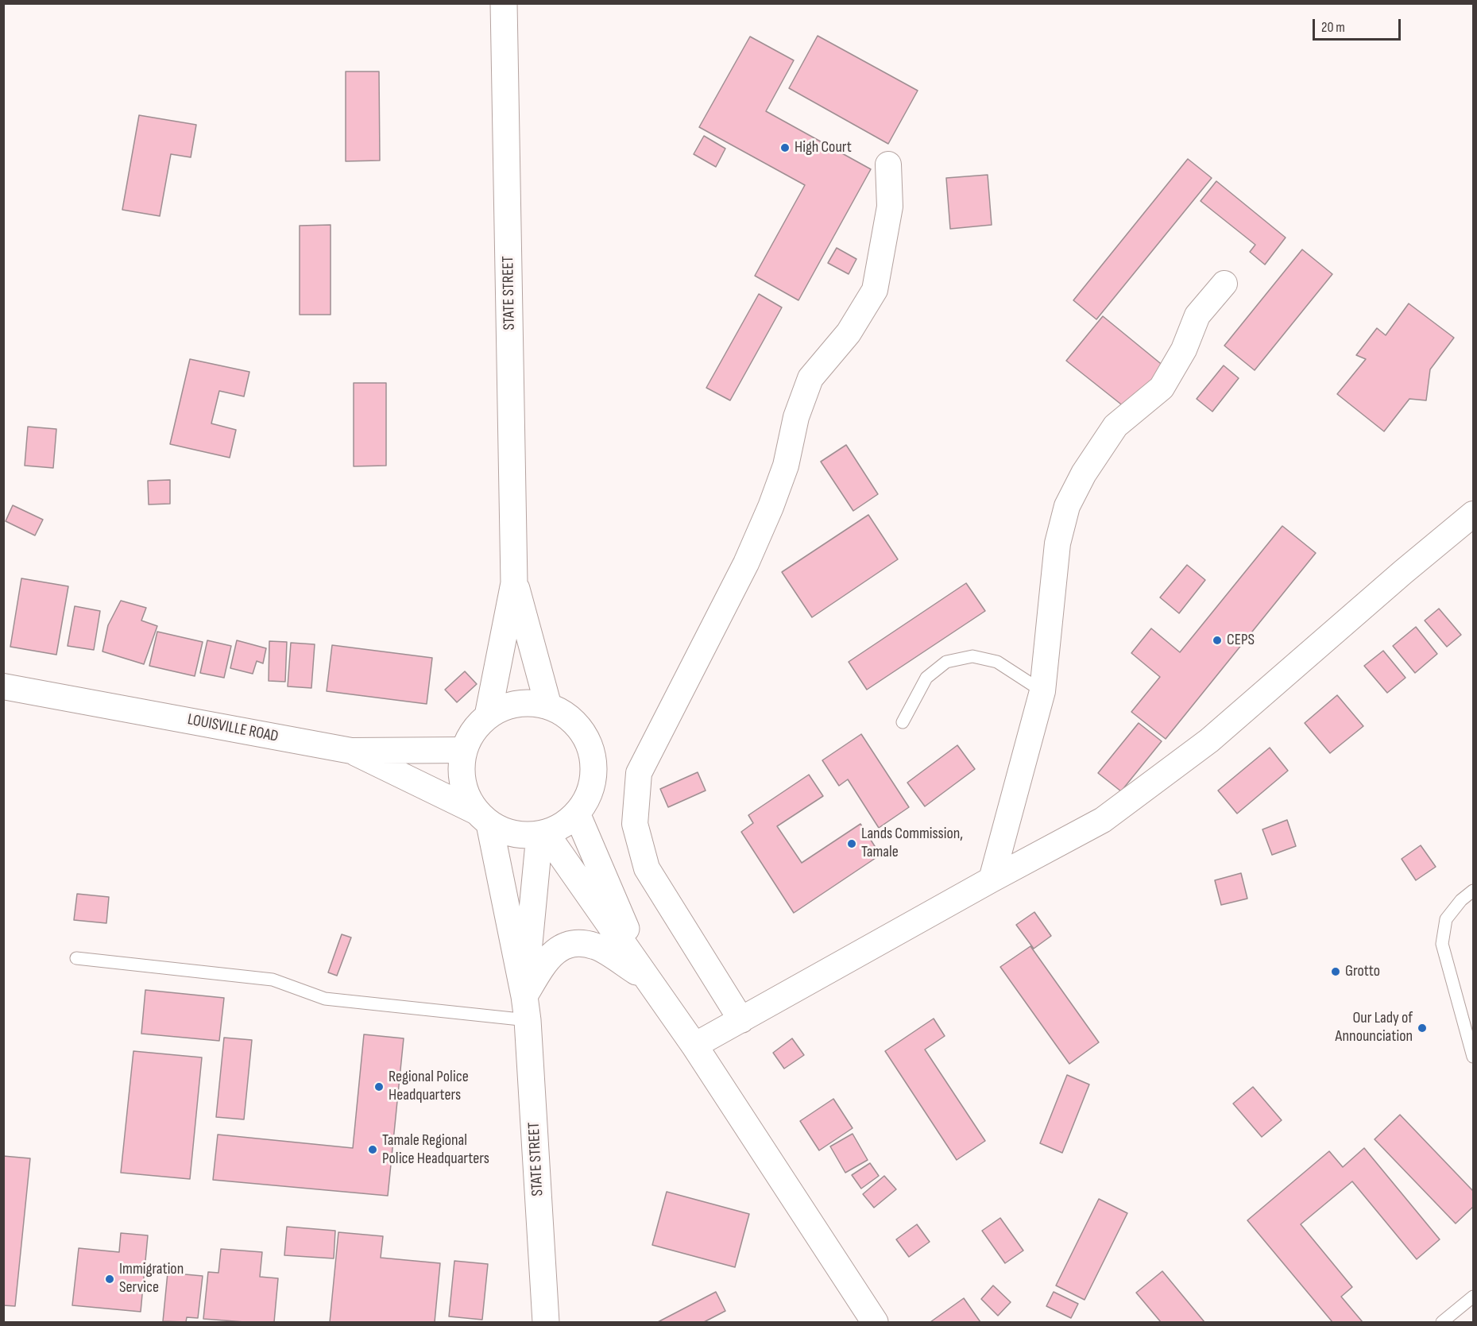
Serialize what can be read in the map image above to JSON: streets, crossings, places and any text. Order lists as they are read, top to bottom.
{
  "streets": {
    "street": ["STATE STREET", "LOUISVILLE ROAD"]
  },
  "crossings": [
    ["STATE STREET", "LOUISVILLE ROAD"]
  ],
  "places": [
    "High Court",
    "CEPS",
    "Lands Commission, Tamale",
    "Grotto",
    "Our Lady of Announciation",
    "Regional Police Headquarters",
    "Tamale Regional Police Headquarters",
    "Immigration Service"
  ],
  "scale_bar": "20 m"
}
